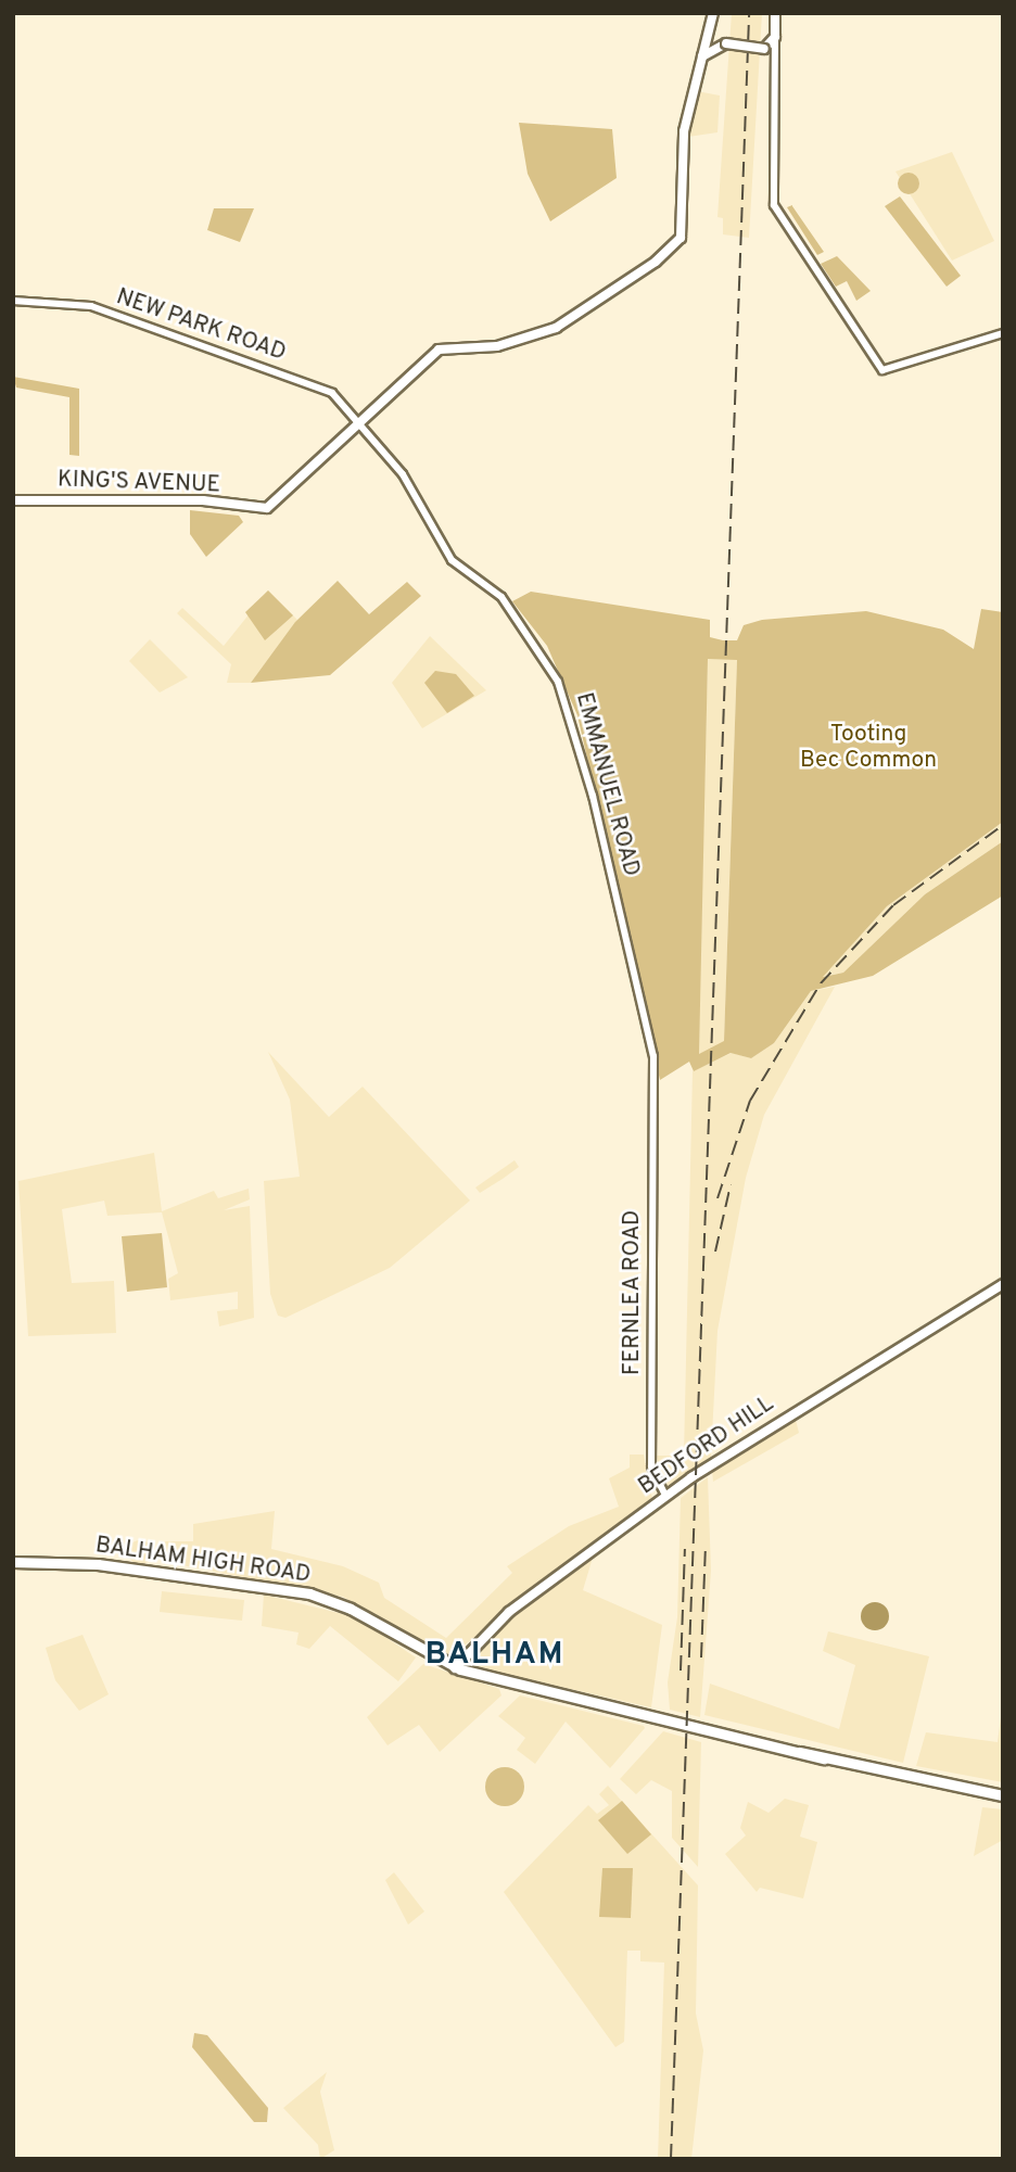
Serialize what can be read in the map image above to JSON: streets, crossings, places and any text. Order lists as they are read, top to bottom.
{
  "streets": {
    "highway": ["BALHAM HIGH ROAD"],
    "main road": ["KING'S AVENUE", "BEDFORD HILL"],
    "street": ["NEW PARK ROAD", "EMMANUEL ROAD", "FERNLEA ROAD"]
  },
  "crossings": [
    ["NEW PARK ROAD", "KING'S AVENUE"],
    ["NEW PARK ROAD", "EMMANUEL ROAD"],
    ["KING'S AVENUE", "EMMANUEL ROAD"],
    ["EMMANUEL ROAD", "FERNLEA ROAD"],
    ["FERNLEA ROAD", "BEDFORD HILL"],
    ["BEDFORD HILL", "BALHAM HIGH ROAD"]
  ],
  "districts": ["BALHAM"],
  "parks": ["Tooting Bec Common"]
}
